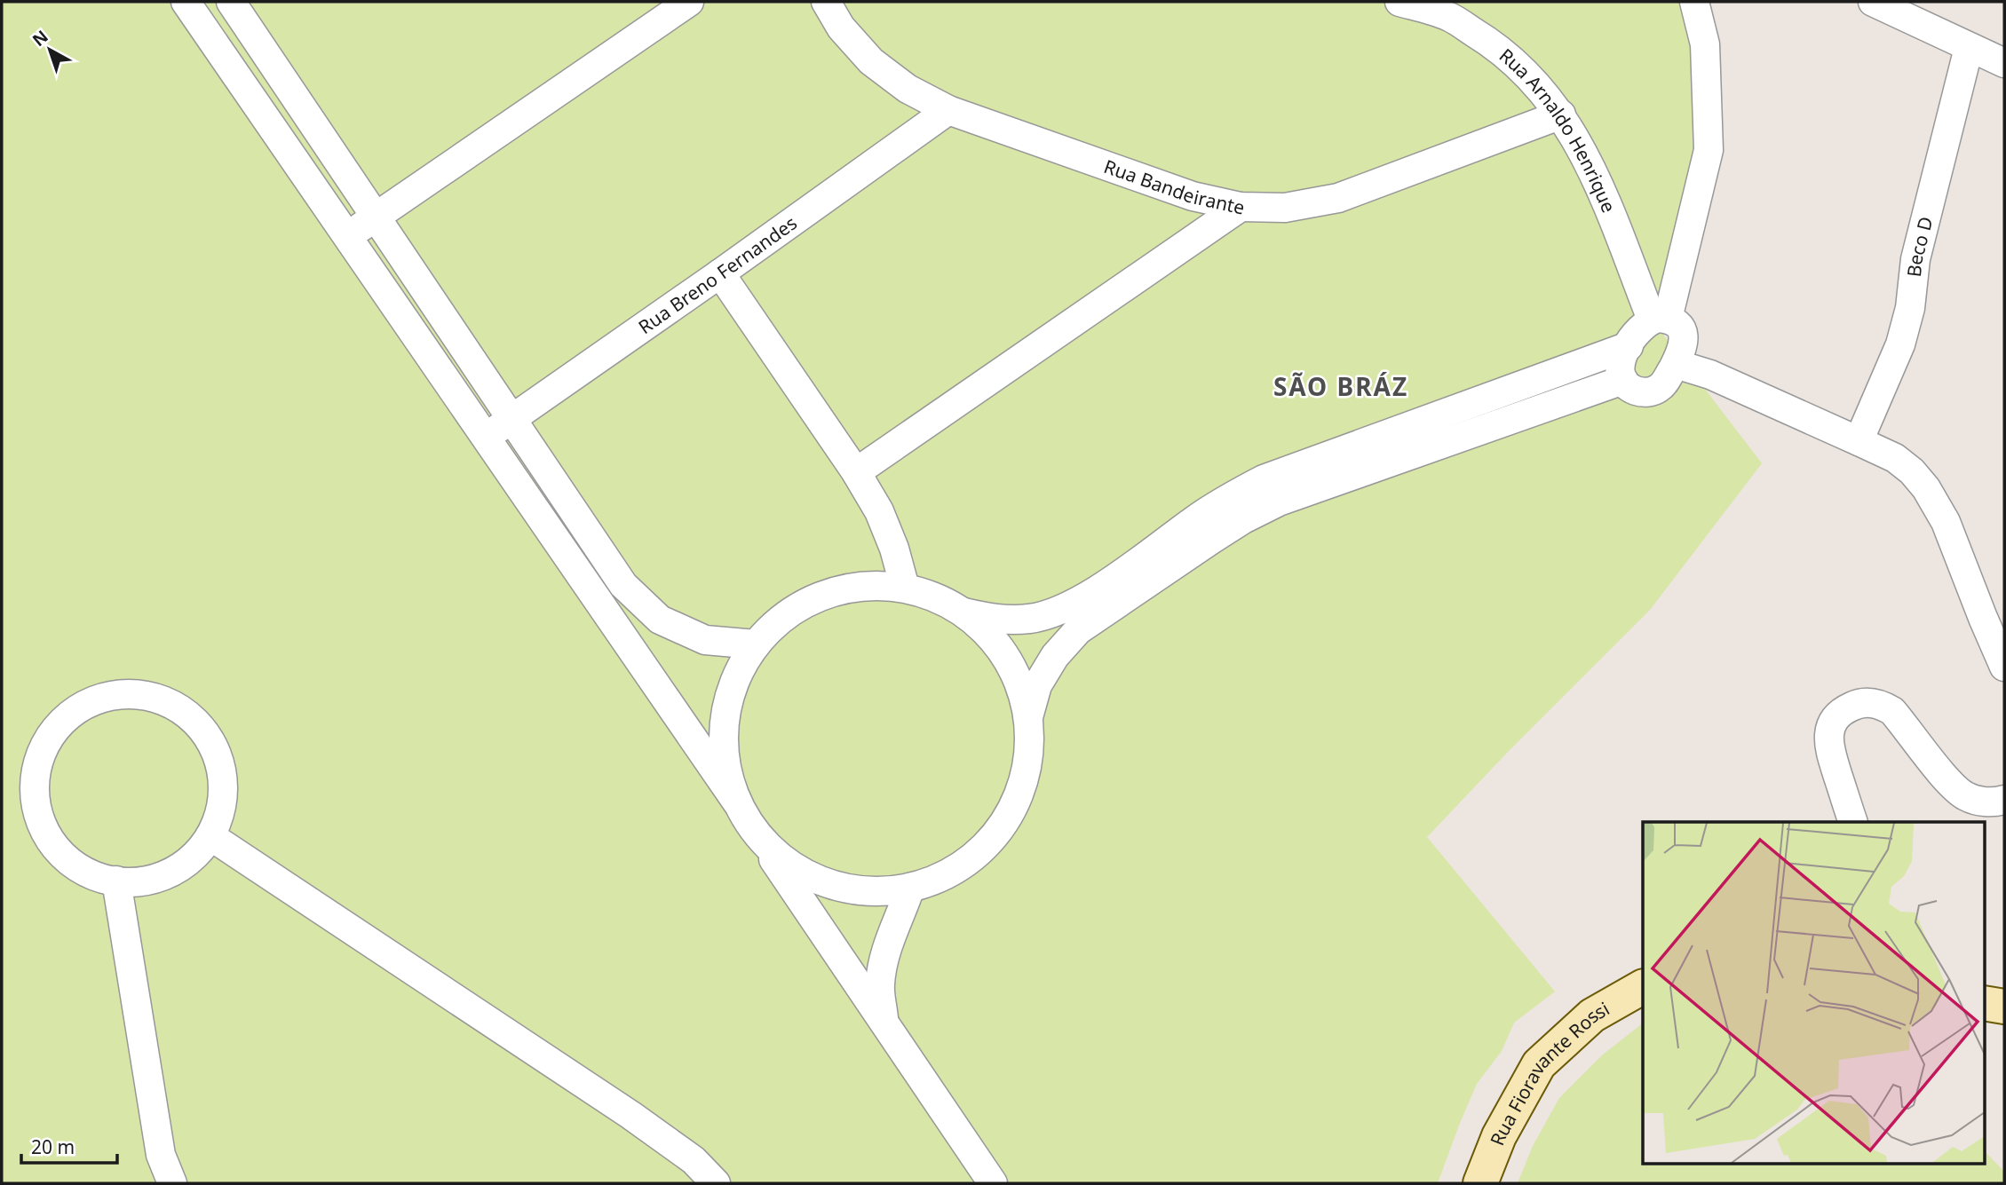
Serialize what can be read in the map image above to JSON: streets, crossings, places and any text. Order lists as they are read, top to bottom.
{
  "streets": {
    "main road": ["Rua Fioravante Rossi"],
    "street": [
      "Rua Arnaldo Henrique",
      "Rua Bandeirante",
      "Beco D",
      "Rua Breno Fernandes"
    ]
  },
  "crossings": [
    ["Rua Arnaldo Henrique", "Rua Bandeirante"],
    ["Rua Bandeirante", "Rua Breno Fernandes"]
  ],
  "districts": ["SÃO BRÁZ"],
  "scale_bar": "20 m",
  "north": "top left"
}
